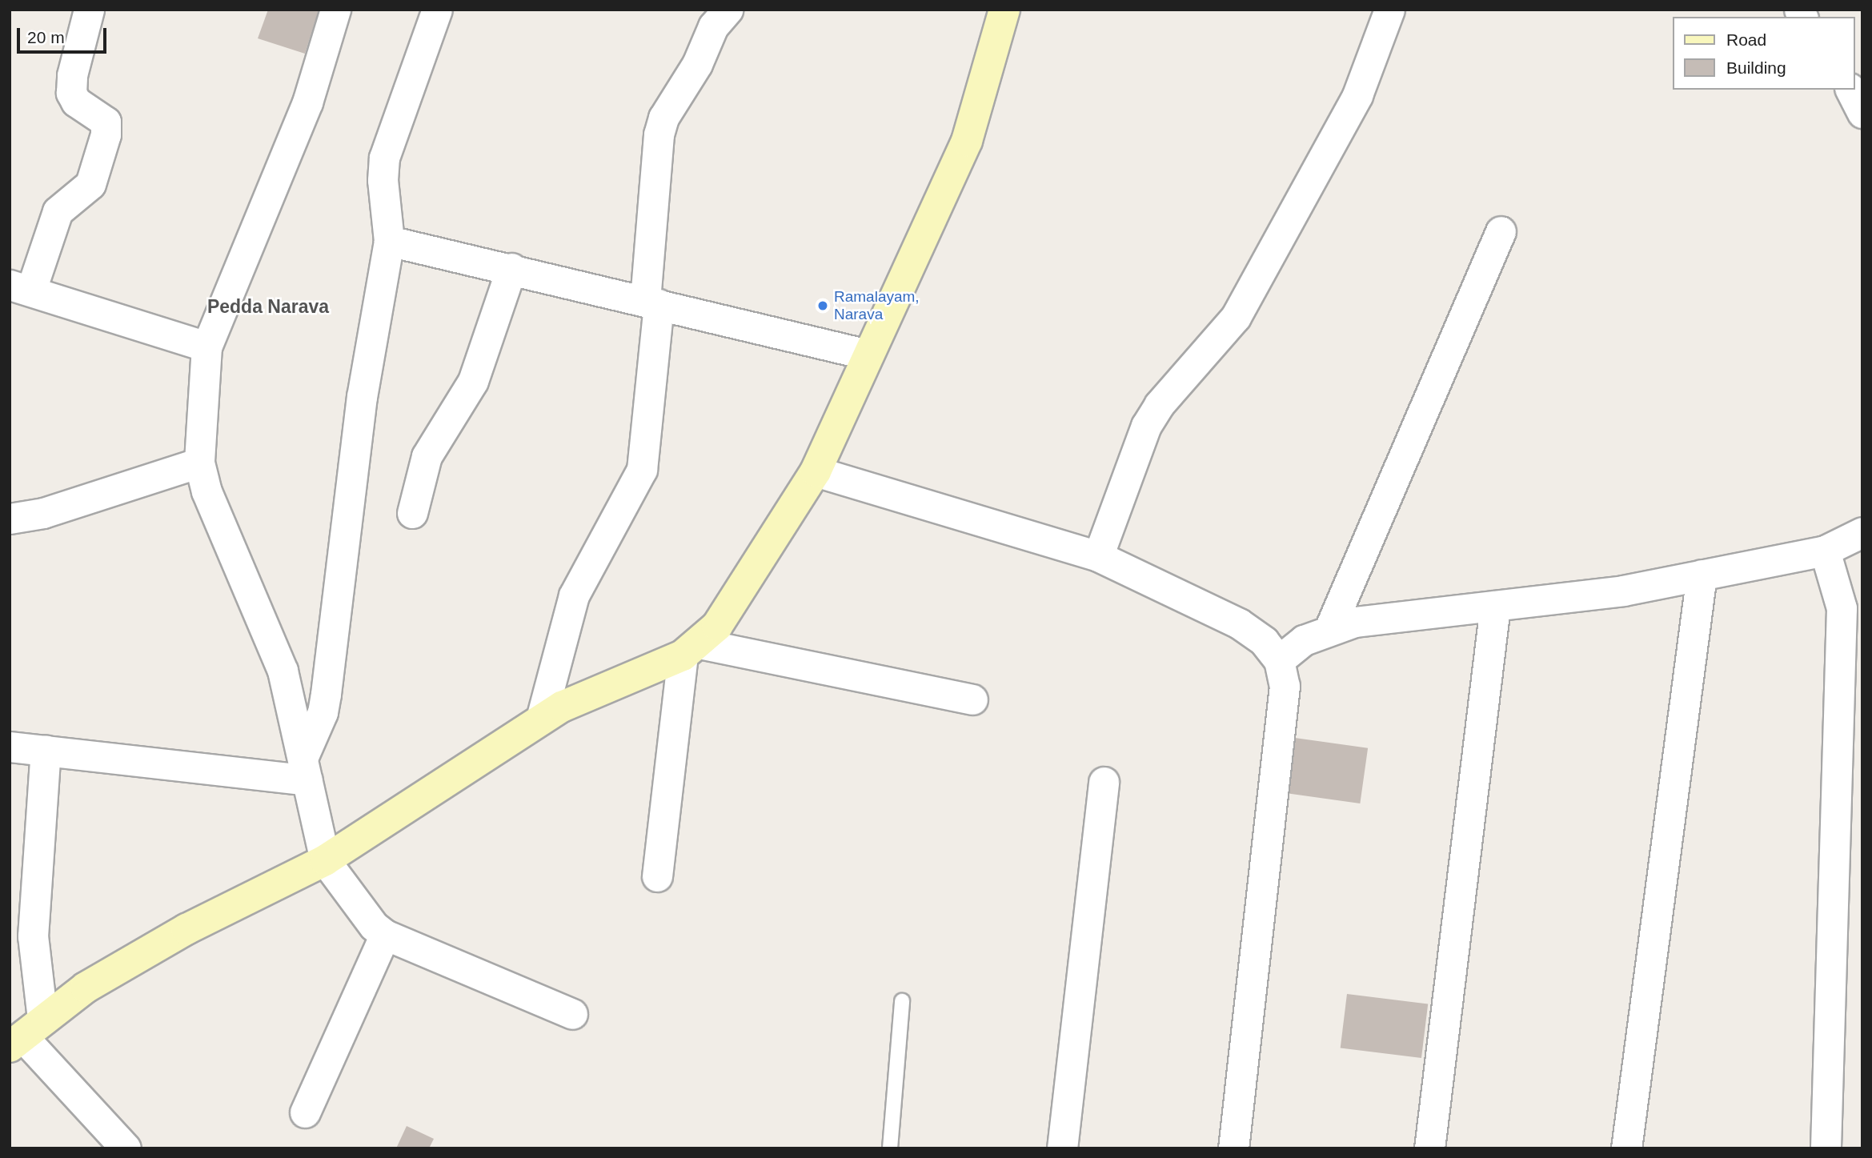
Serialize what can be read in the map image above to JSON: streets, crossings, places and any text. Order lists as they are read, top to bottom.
{
  "districts": ["Pedda Narava"],
  "places": ["Ramalayam, Narava"],
  "legend": ["Road", "Building"],
  "scale_bar": "20 m"
}
